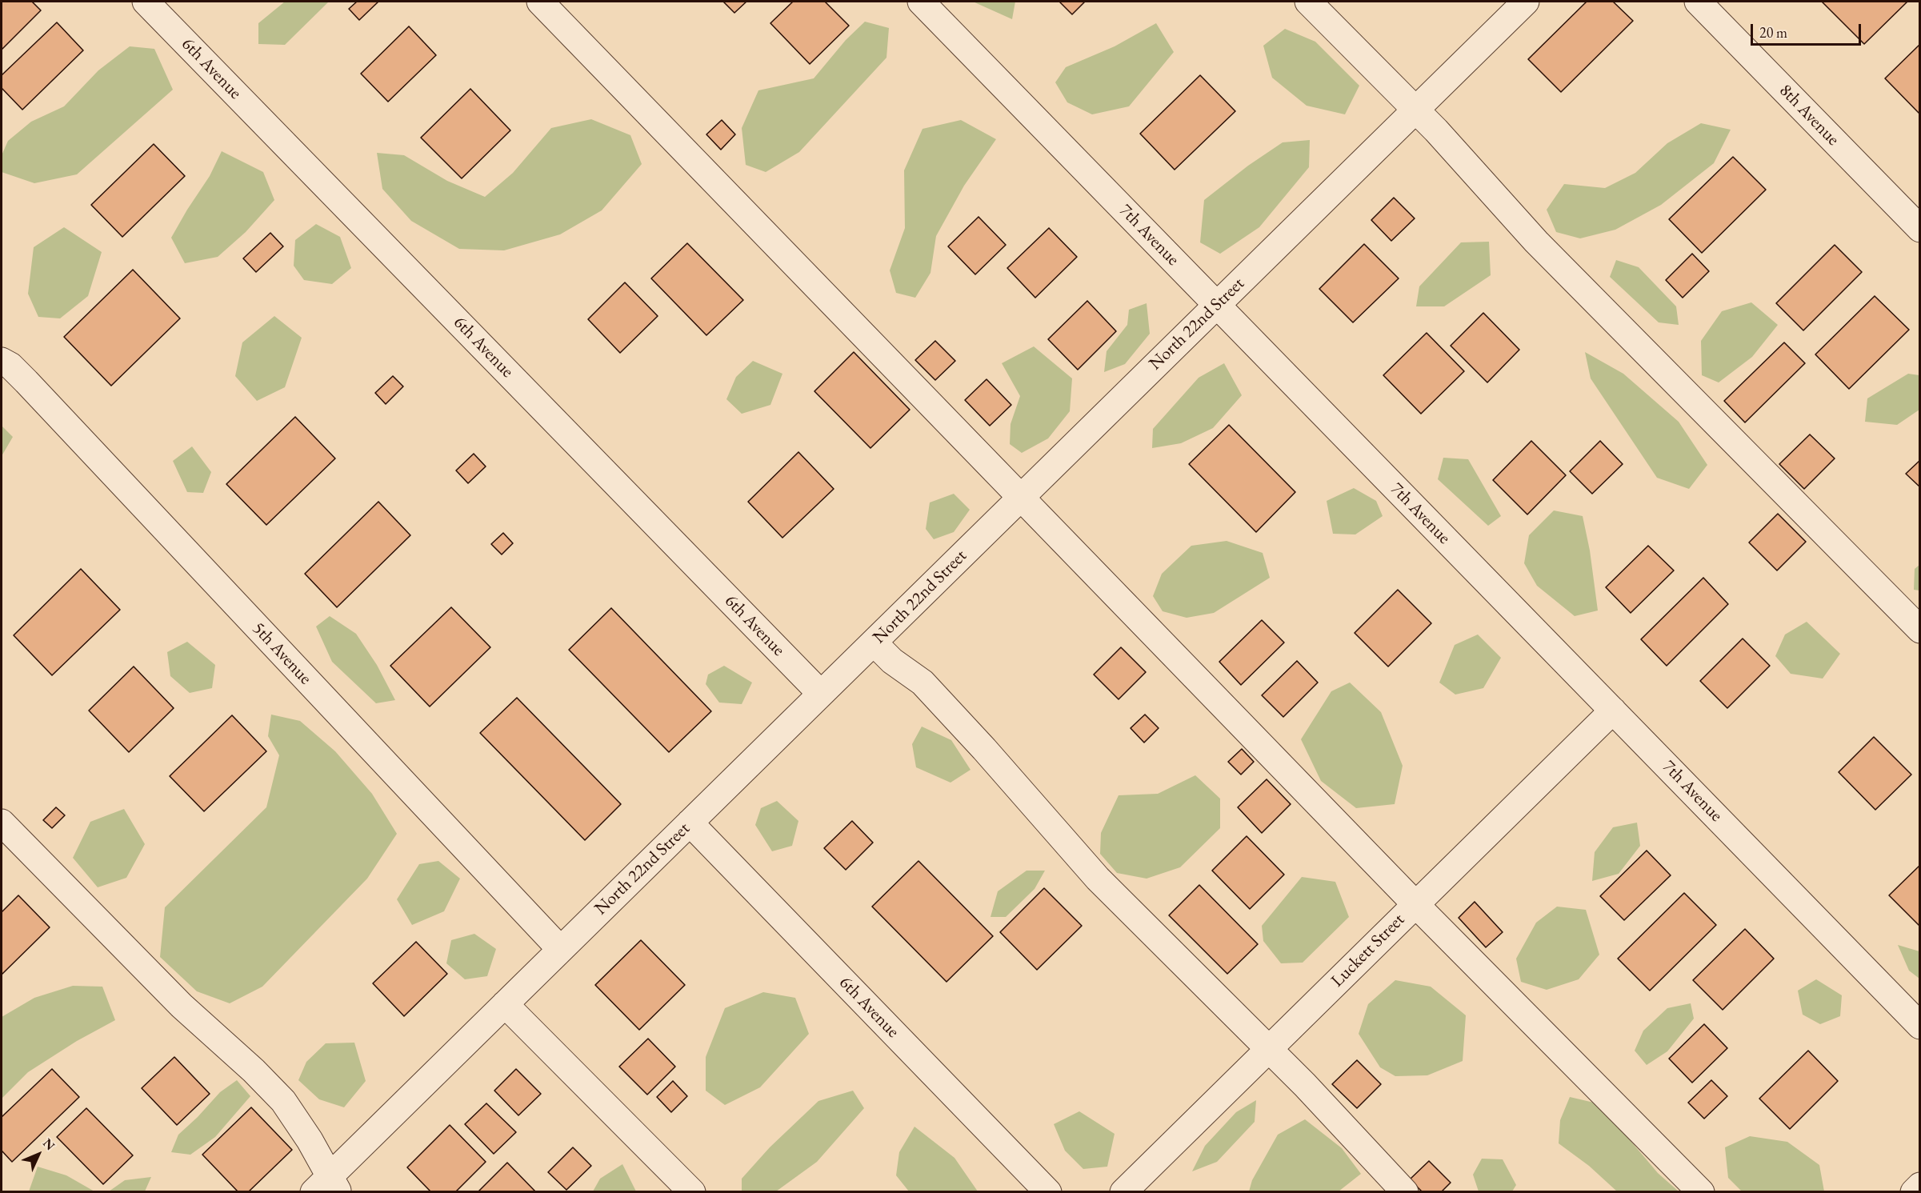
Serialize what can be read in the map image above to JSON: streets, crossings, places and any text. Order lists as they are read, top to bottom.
{
  "streets": {
    "street": [
      "6th Avenue",
      "8th Avenue",
      "7th Avenue",
      "North 22nd Street",
      "5th Avenue",
      "Luckett Street"
    ]
  },
  "crossings": [
    ["6th Avenue", "North 22nd Street"],
    ["7th Avenue", "North 22nd Street"],
    ["7th Avenue", "Luckett Street"],
    ["North 22nd Street", "5th Avenue"]
  ],
  "scale_bar": "20 m",
  "north": "top right"
}
